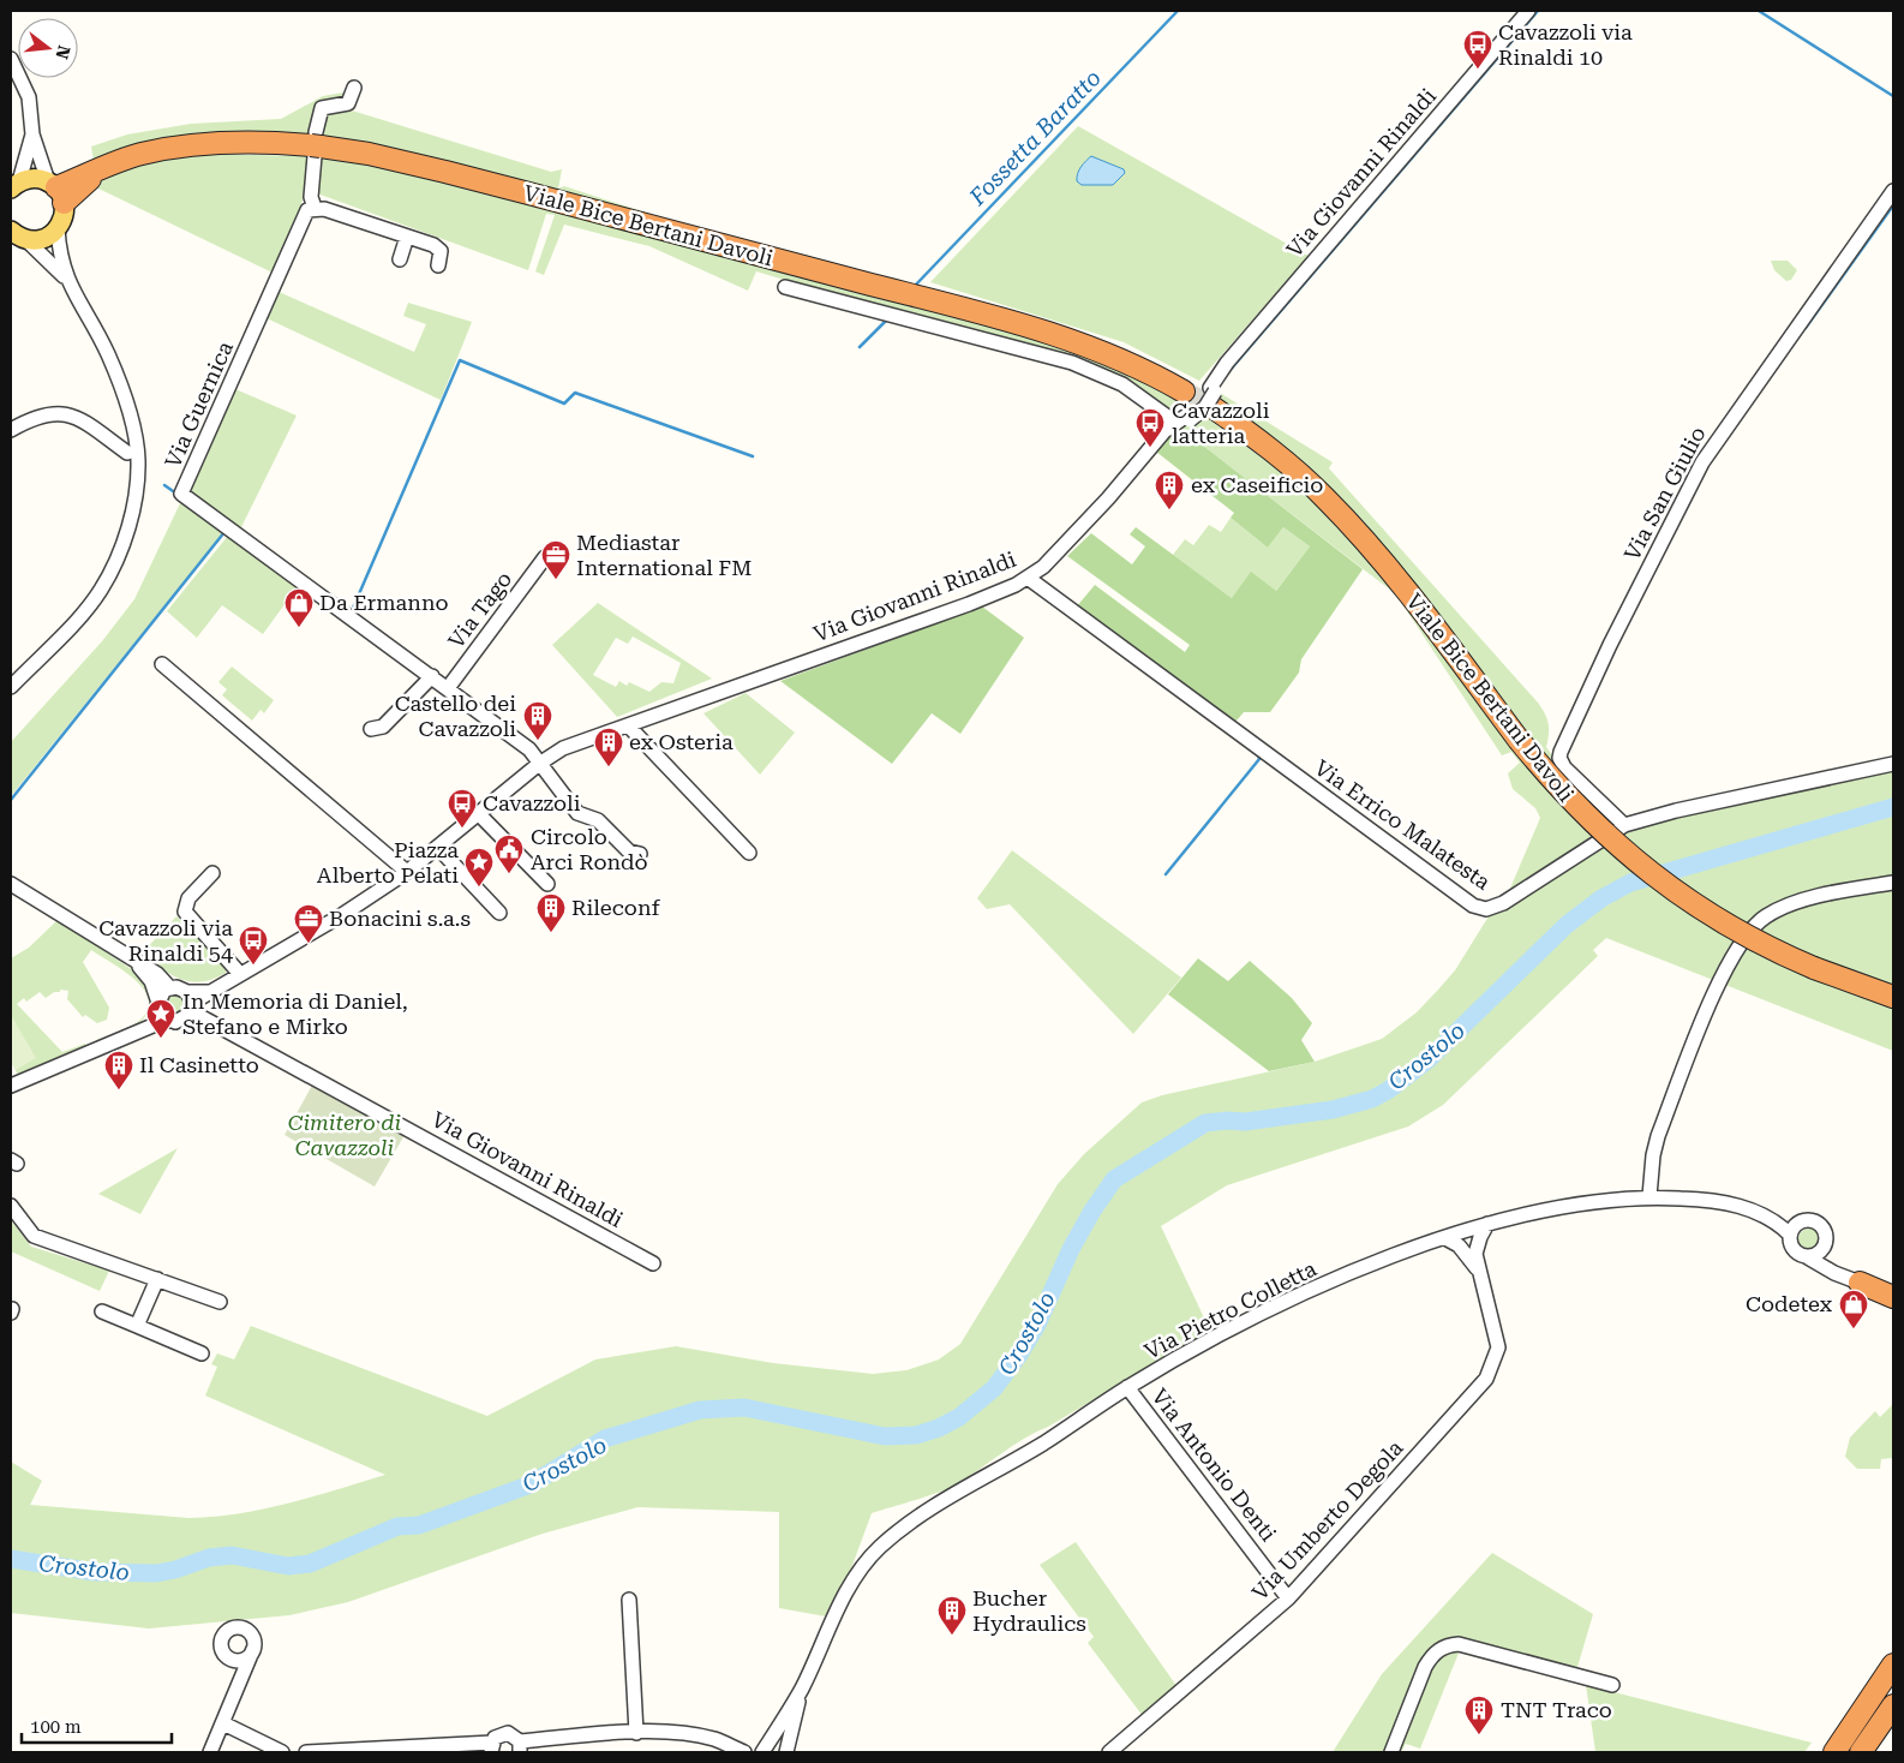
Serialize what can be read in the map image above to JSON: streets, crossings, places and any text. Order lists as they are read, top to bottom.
{
  "streets": {
    "highway": ["Viale Bice Bertani Davoli"],
    "street": [
      "Via Giovanni Rinaldi",
      "Via Guernica",
      "Via San Giulio",
      "Via Tago",
      "Via Errico Malatesta",
      "Via Pietro Colletta",
      "Via Antonio Denti",
      "Via Umberto Degola"
    ]
  },
  "crossings": [
    ["Via Giovanni Rinaldi", "Viale Bice Bertani Davoli"],
    ["Via Giovanni Rinaldi", "Via Guernica"],
    ["Via Giovanni Rinaldi", "Via Errico Malatesta"],
    ["Via Guernica", "Via Tago"],
    ["Via San Giulio", "Via Errico Malatesta"],
    ["Via Pietro Colletta", "Via Antonio Denti"],
    ["Via Pietro Colletta", "Via Umberto Degola"],
    ["Via Antonio Denti", "Via Umberto Degola"]
  ],
  "water": ["Fossetta Baratto", "Crostolo"],
  "parks": ["Cimitero di Cavazzoli"],
  "places": {
    "bus stop": [
      "Cavazzoli via Rinaldi 10",
      "Cavazzoli latteria",
      "Cavazzoli",
      "Cavazzoli via Rinaldi 54"
    ],
    "building": [
      "ex Caseificio",
      "Castello dei Cavazzoli",
      "ex Osteria",
      "Rileconf",
      "Il Casinetto",
      "Bucher Hydraulics",
      "TNT Traco"
    ],
    "office": ["Mediastar International FM", "Bonacini s.a.s"],
    "shop": ["Da Ermanno", "Codetex"],
    "public building": ["Circolo Arci Rondò"],
    "place": ["Piazza Alberto Pelati", "In Memoria di Daniel, Stefano e Mirko"]
  },
  "scale_bar": "100 m",
  "north": "right"
}
